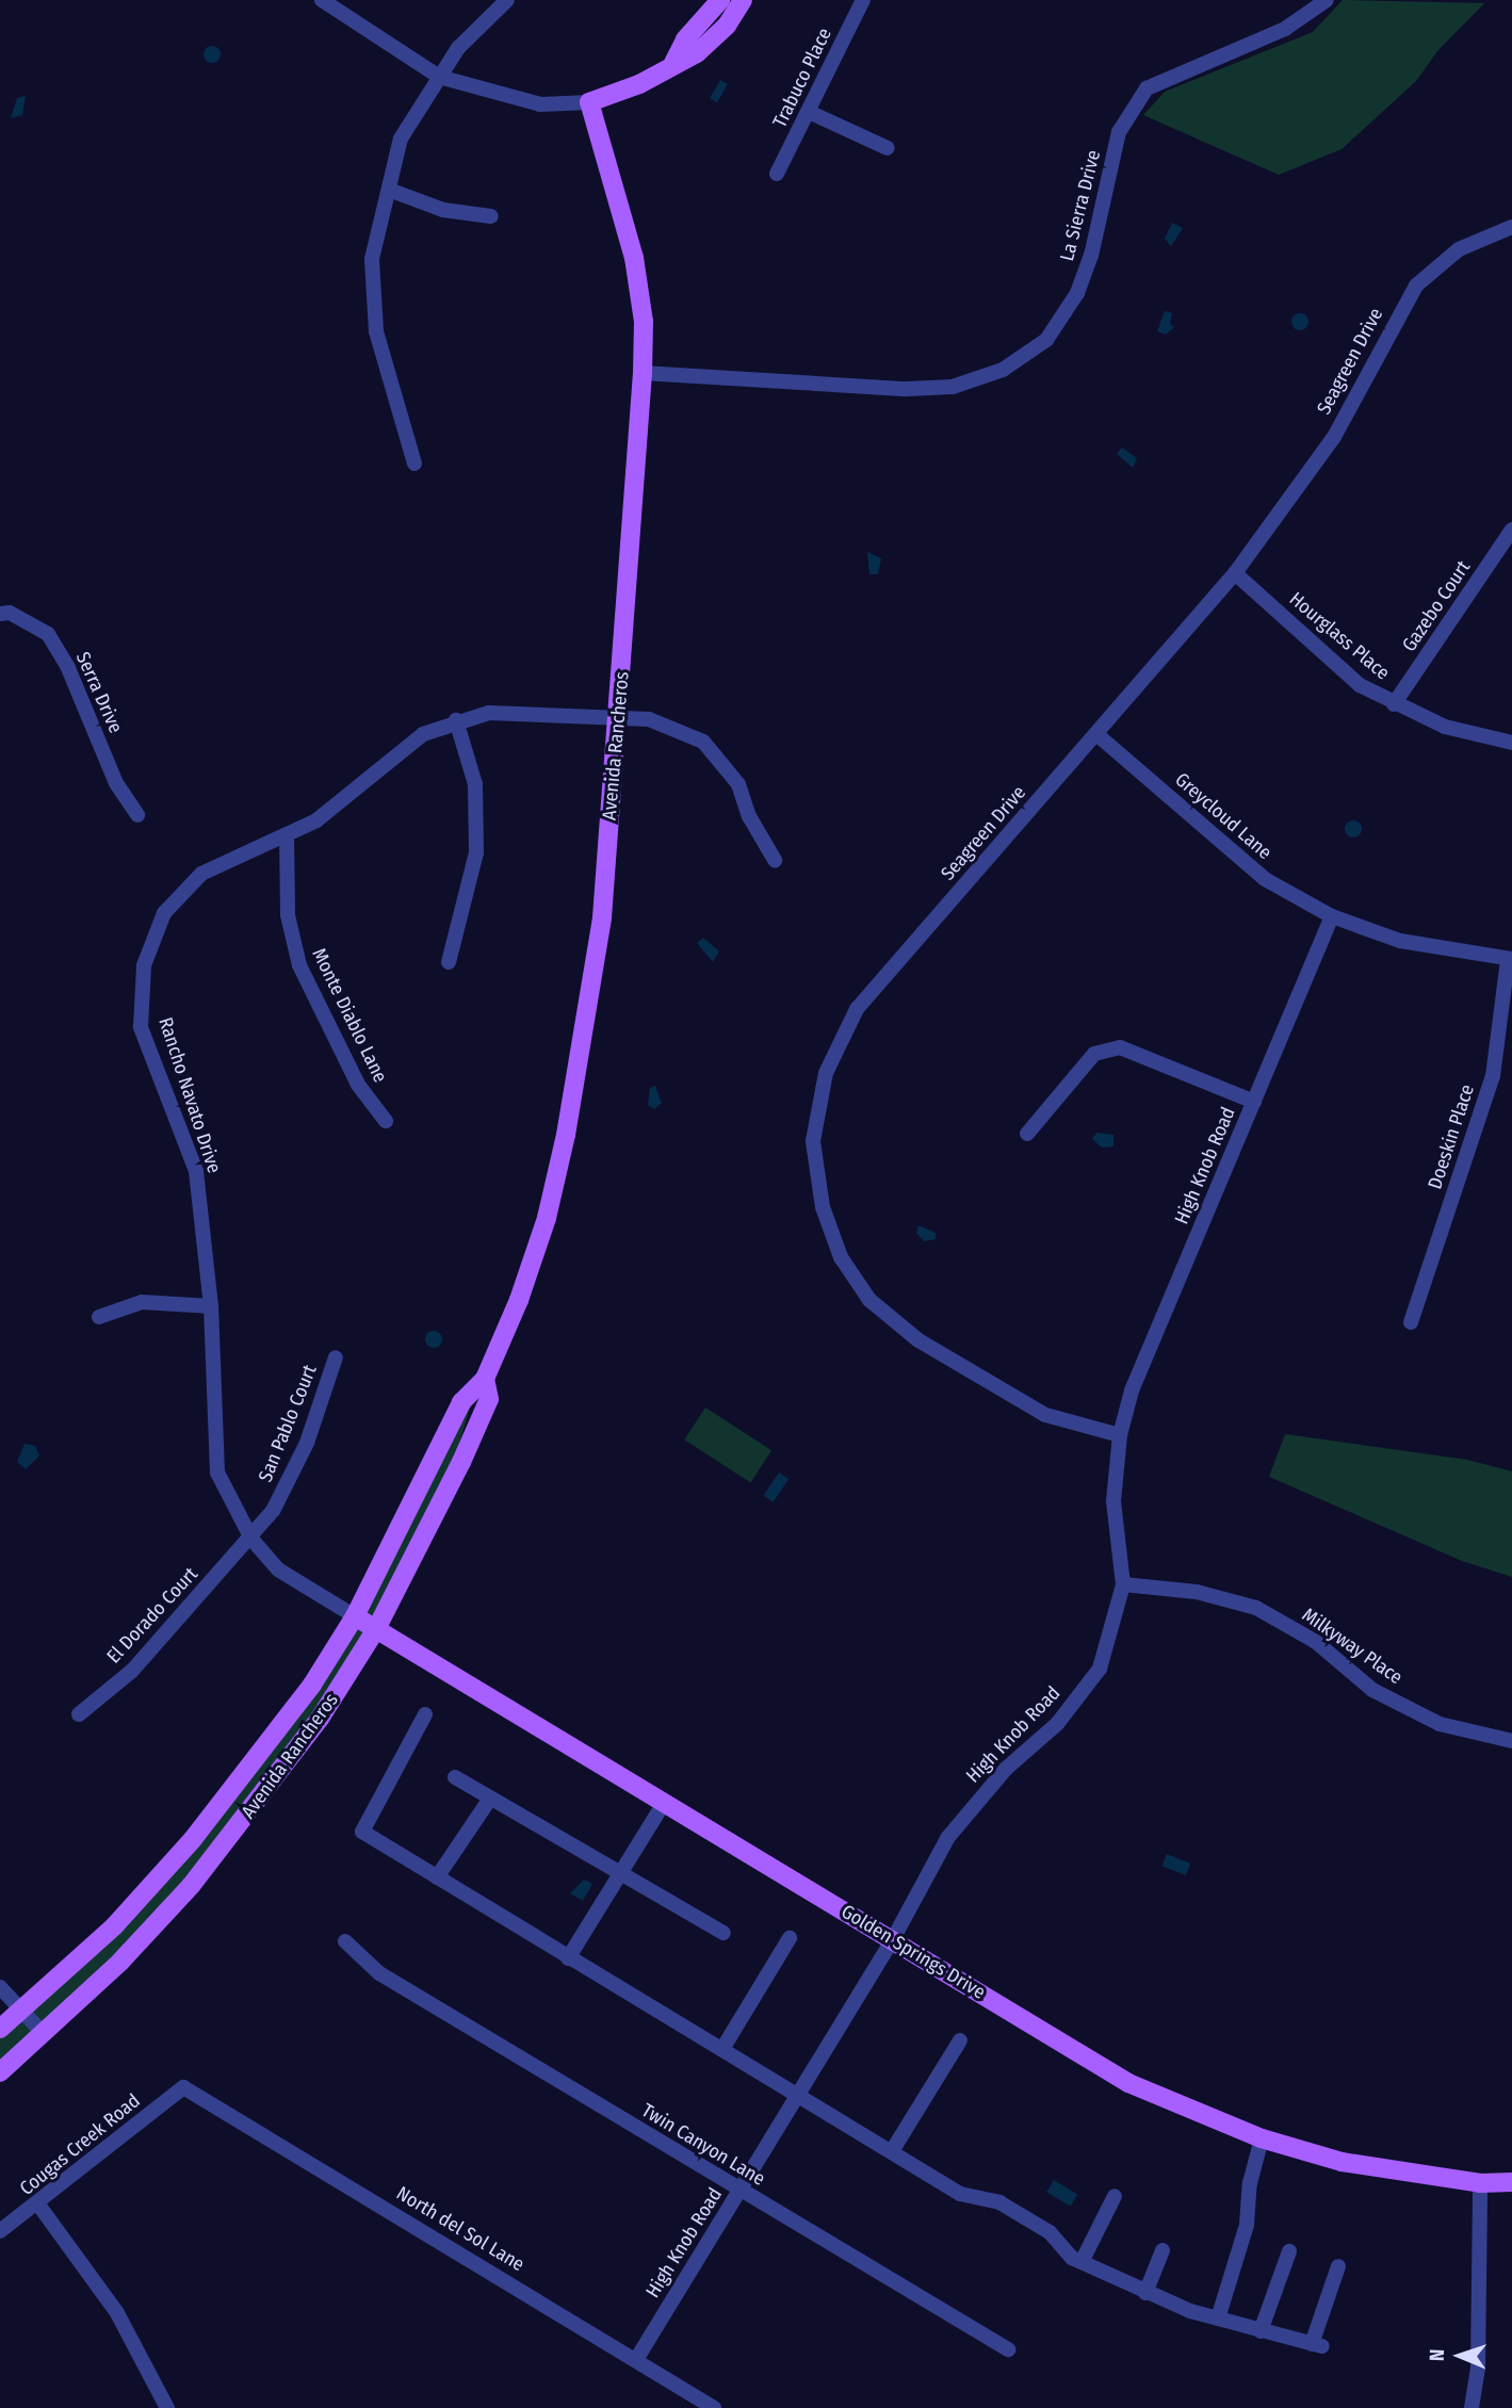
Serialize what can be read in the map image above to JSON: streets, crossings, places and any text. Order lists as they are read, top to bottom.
{
  "streets": {
    "main road": ["Avenida Rancheros", "Golden Springs Drive"],
    "street": [
      "Trabuco Place",
      "La Sierra Drive",
      "Seagreen Drive",
      "Gazebo Court",
      "Hourglass Place",
      "Serra Drive",
      "Greycloud Lane",
      "Monte Diablo Lane",
      "Rancho Navato Drive",
      "Doeskin Place",
      "High Knob Road",
      "San Pablo Court",
      "El Dorado Court",
      "Milkyway Place",
      "Cougas Creek Road",
      "Twin Canyon Lane",
      "North del Sol Lane"
    ]
  },
  "crossings": [
    ["La Sierra Drive", "Avenida Rancheros"],
    ["Seagreen Drive", "Hourglass Place"],
    ["Seagreen Drive", "Greycloud Lane"],
    ["Seagreen Drive", "High Knob Road"],
    ["Gazebo Court", "Hourglass Place"],
    ["Avenida Rancheros", "Rancho Navato Drive"],
    ["Avenida Rancheros", "Golden Springs Drive"],
    ["Greycloud Lane", "Doeskin Place"],
    ["Greycloud Lane", "High Knob Road"],
    ["Monte Diablo Lane", "Rancho Navato Drive"],
    ["Rancho Navato Drive", "San Pablo Court"],
    ["Rancho Navato Drive", "El Dorado Court"],
    ["Rancho Navato Drive", "Golden Springs Drive"],
    ["High Knob Road", "Milkyway Place"],
    ["High Knob Road", "Golden Springs Drive"],
    ["High Knob Road", "Twin Canyon Lane"],
    ["High Knob Road", "North del Sol Lane"],
    ["San Pablo Court", "El Dorado Court"],
    ["Cougas Creek Road", "North del Sol Lane"]
  ],
  "north": "left"
}
